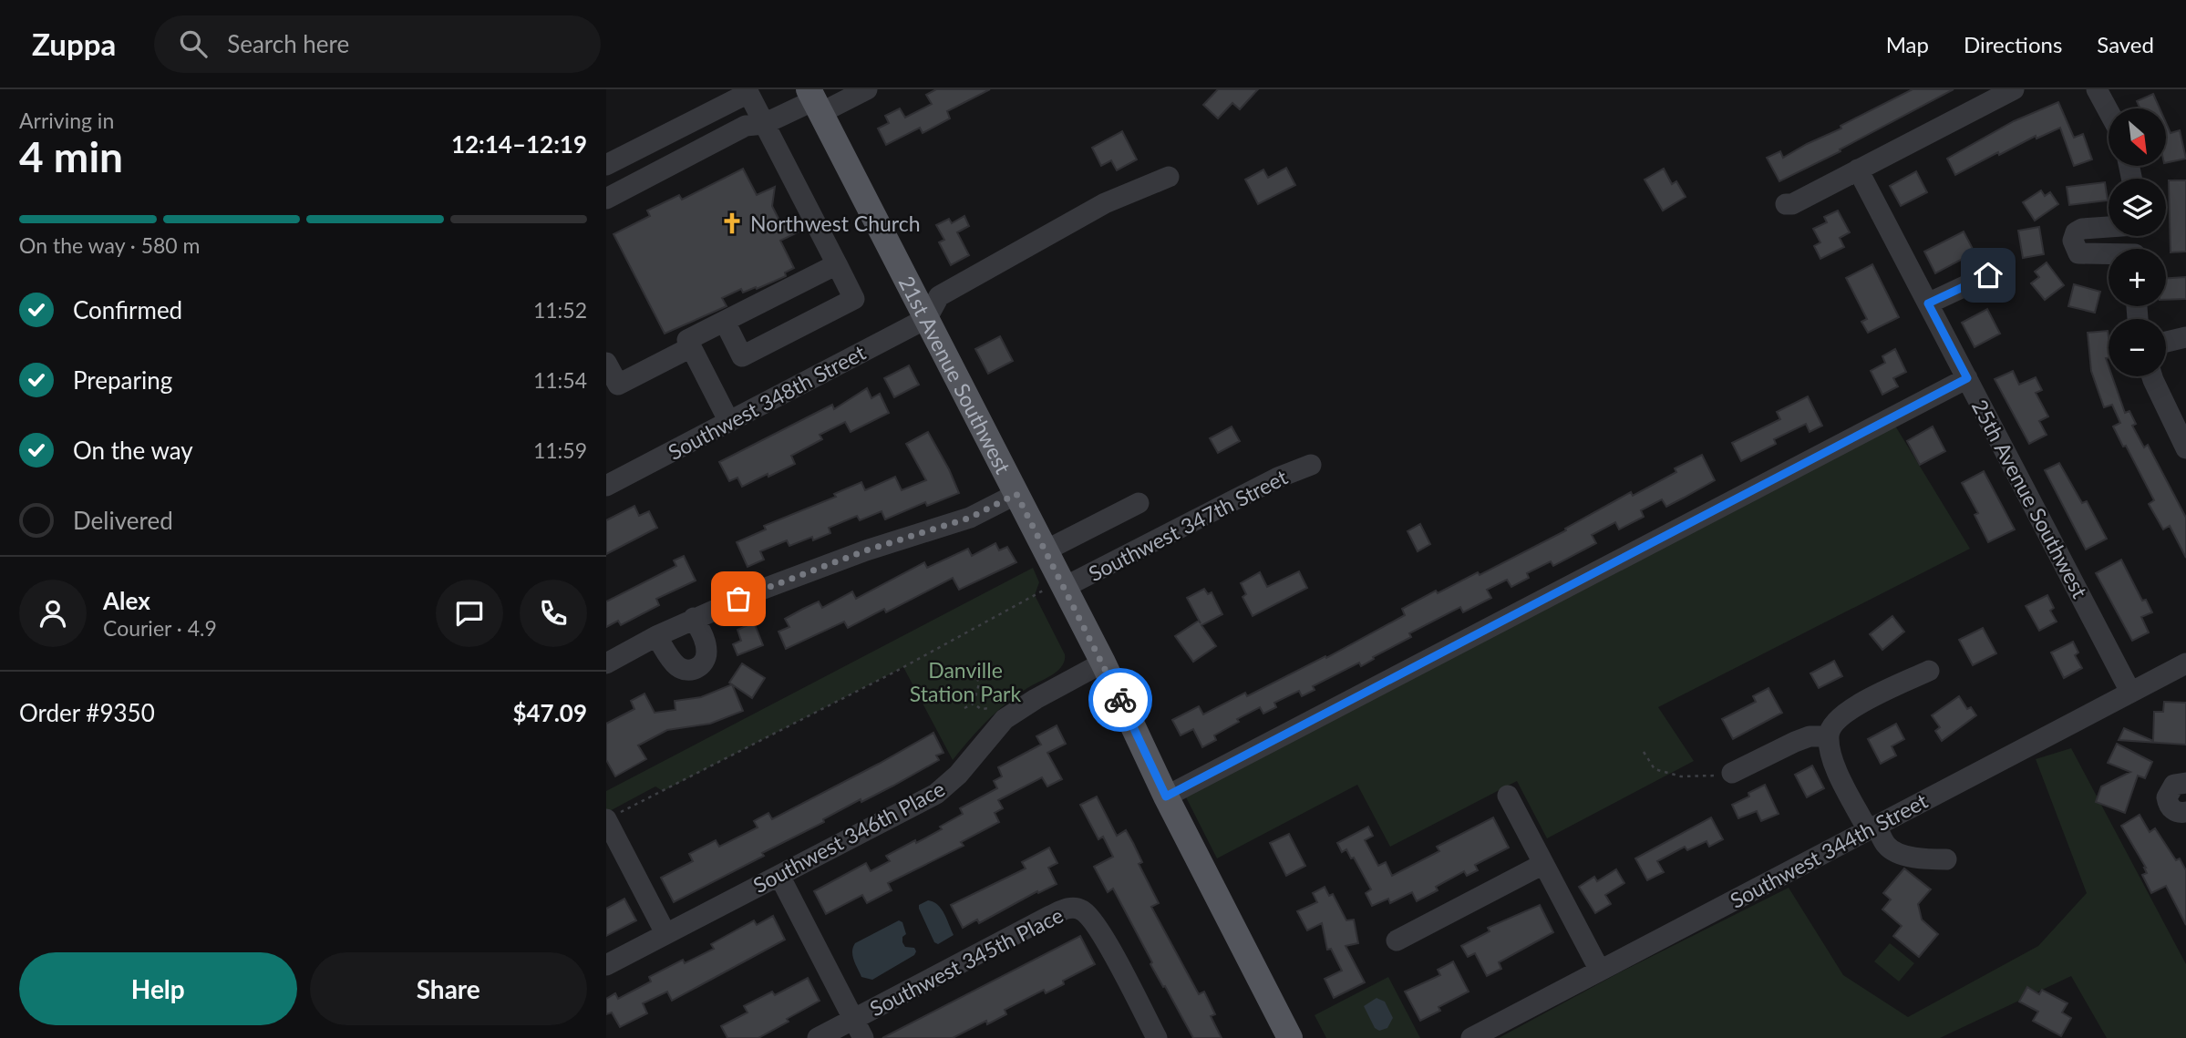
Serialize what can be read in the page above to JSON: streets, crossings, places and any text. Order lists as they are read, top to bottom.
{
  "streets": {
    "main road": ["21st Avenue Southwest"],
    "street": [
      "Southwest 348th Street",
      "25th Avenue Southwest",
      "Southwest 347th Street",
      "Southwest 346th Place",
      "Southwest 344th Street",
      "Southwest 345th Place"
    ]
  },
  "crossings": [
    ["21st Avenue Southwest", "Southwest 348th Street"],
    ["21st Avenue Southwest", "Southwest 347th Street"],
    ["21st Avenue Southwest", "Southwest 346th Place"],
    ["25th Avenue Southwest", "Southwest 344th Street"]
  ],
  "parks": ["Danville Station Park"],
  "places": {
    "church": ["Northwest Church"]
  },
  "north": "bottom right",
  "page": {
    "header": "Zuppa",
    "search": "Search here",
    "nav": ["Map", "Directions", "Saved"],
    "heading": ["4 min", "Arriving in", "12:14–12:19"],
    "panel": [
      "Alex",
      "Courier · 4.9",
      "Order #9350",
      "$47.09"
    ],
    "map_buttons": ["+", "−"],
    "bar": "On the way · 580 m",
    "list": [
      ["Confirmed", "11:52"],
      ["Preparing", "11:54"],
      ["On the way", "11:59"],
      "Delivered"
    ],
    "buttons": ["Help", "Share"]
  }
}
